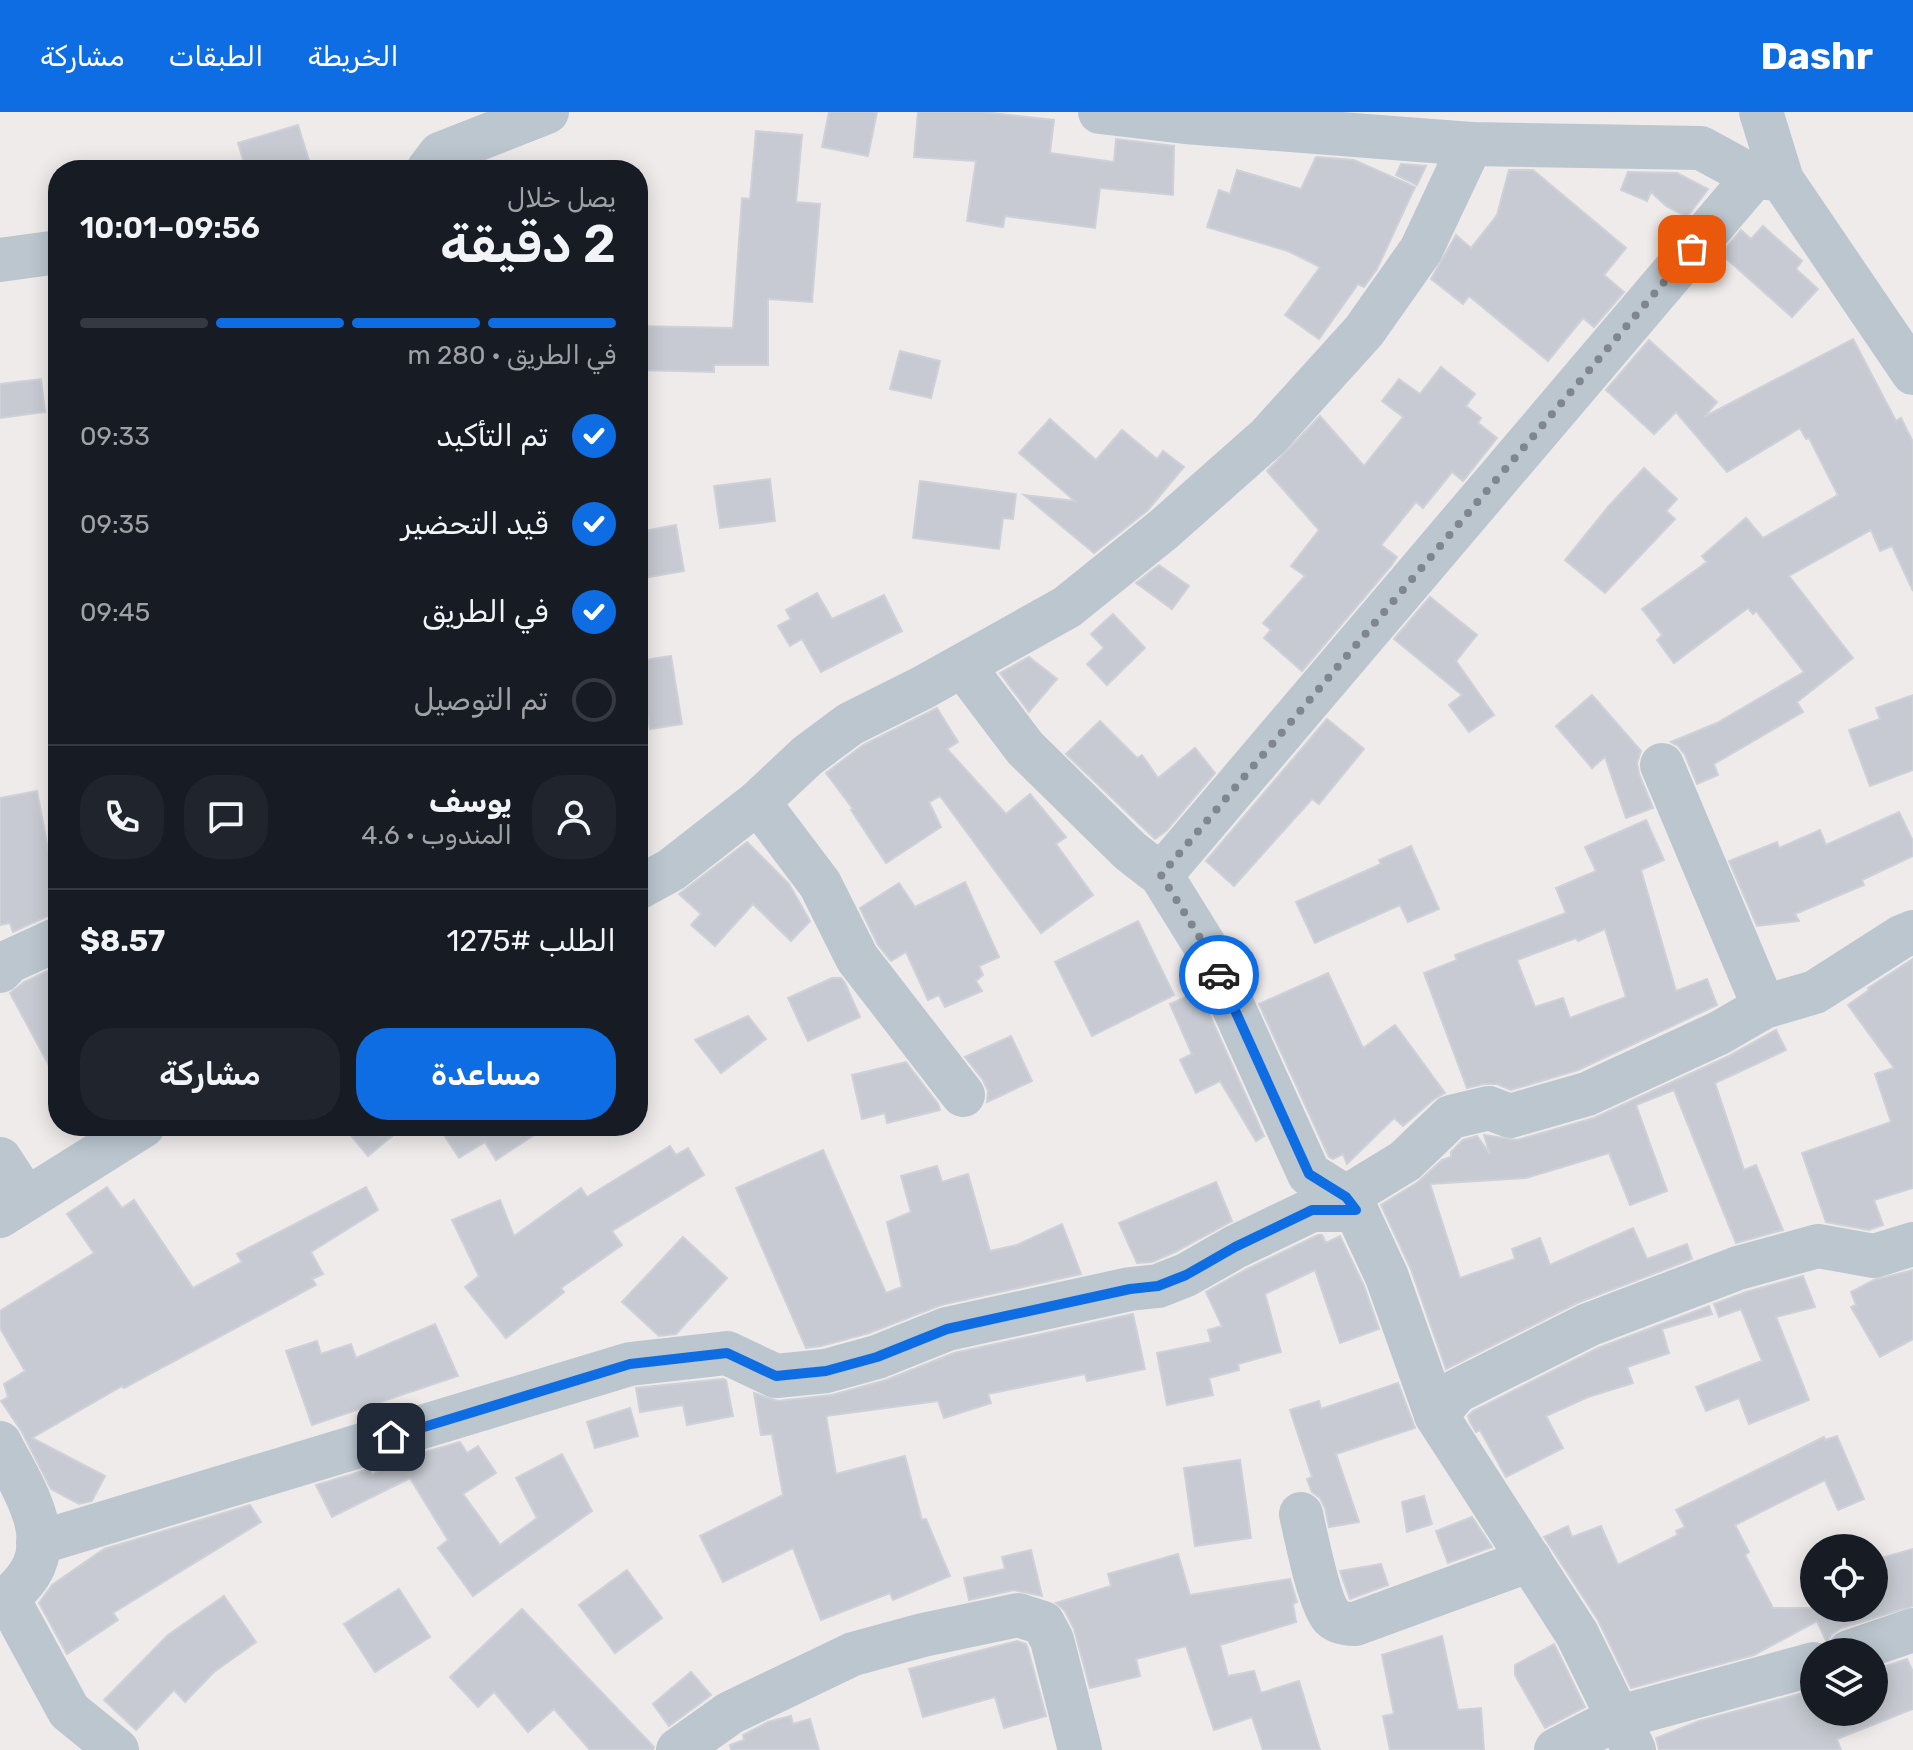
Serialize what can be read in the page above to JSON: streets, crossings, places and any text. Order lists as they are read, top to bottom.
{
  "page": {
    "header": "Dashr",
    "nav": ["الخريطة", "الطبقات", "مشاركة"],
    "heading": ["2 دقيقة", "يصل خلال", "09:56–10:01"],
    "panel": [
      "يوسف",
      "المندوب · 4.6",
      "الطلب #1275",
      "$8.57"
    ],
    "bar": "في الطريق · 280 m",
    "list": [
      ["تم التأكيد", "09:33"],
      ["قيد التحضير", "09:35"],
      ["في الطريق", "09:45"],
      "تم التوصيل"
    ],
    "buttons": ["مساعدة", "مشاركة"]
  }
}
